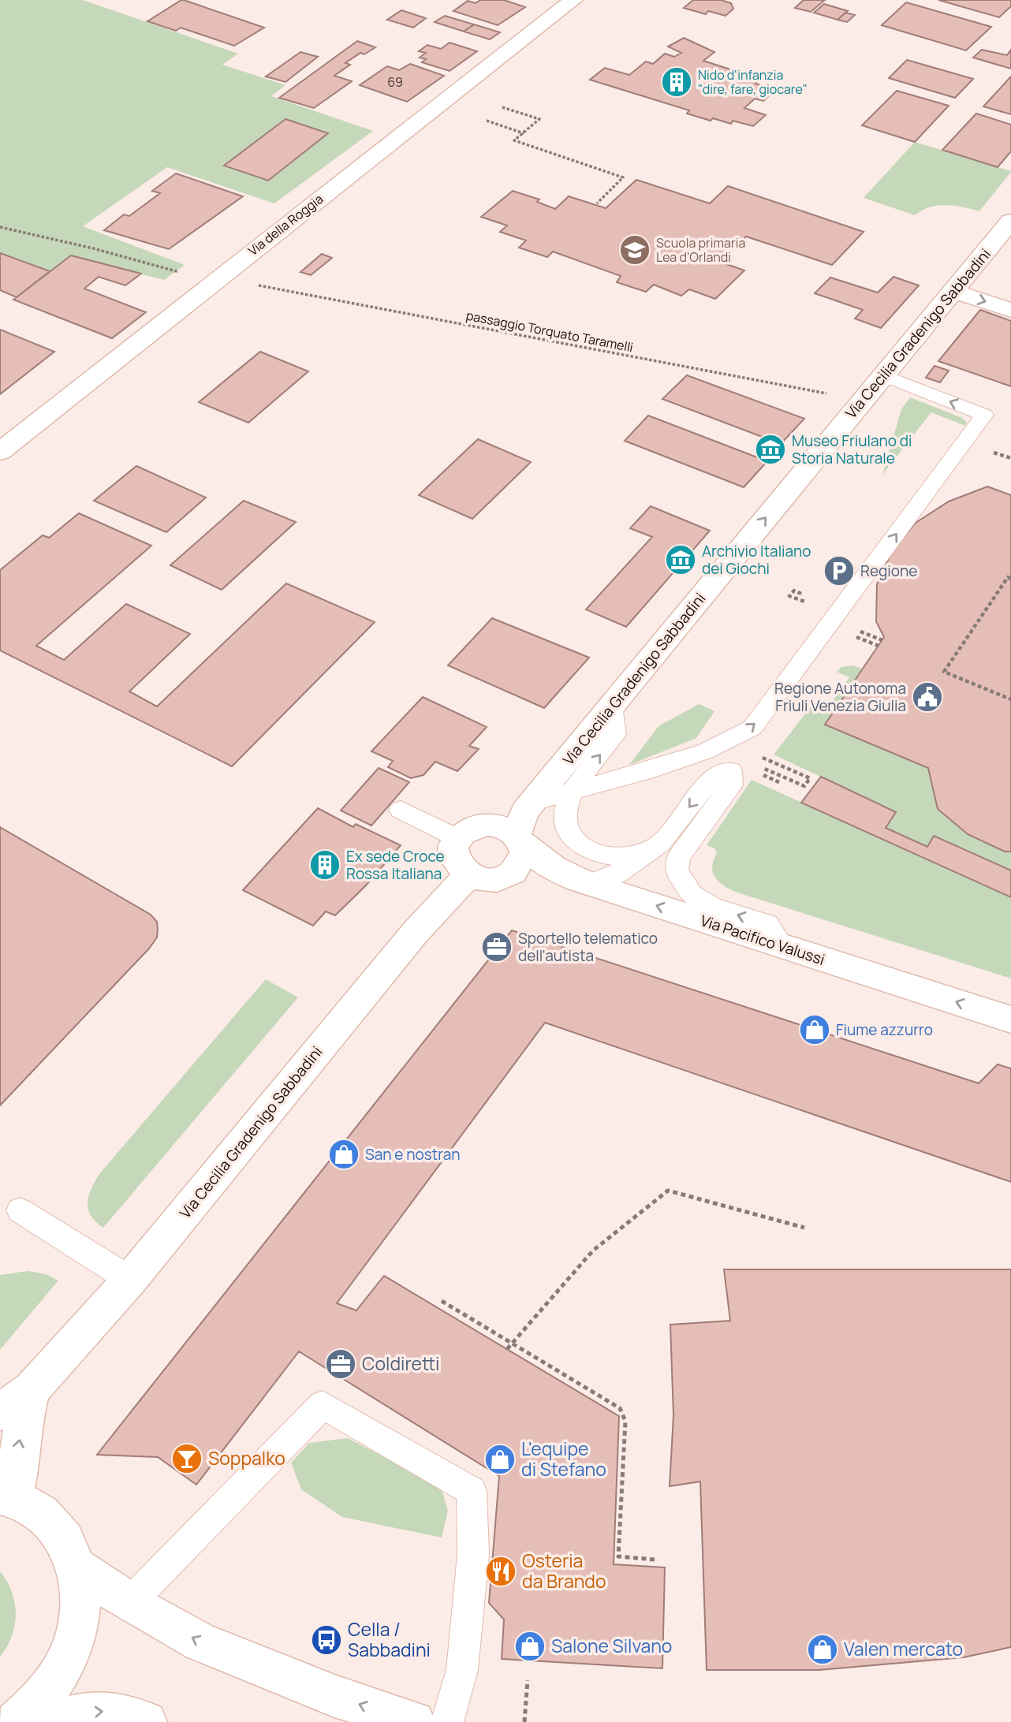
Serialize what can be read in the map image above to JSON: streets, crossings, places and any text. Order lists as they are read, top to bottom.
{
  "streets": {
    "street": ["Via della Roggia", "Via Cecilia Gradenigo Sabbadini", "Via Pacifico Valussi"],
    "path": ["passaggio Torquato Taramelli"]
  },
  "crossings": [
    ["Via Cecilia Gradenigo Sabbadini", "Via Pacifico Valussi"]
  ],
  "one_way": ["Via Pacifico Valussi"],
  "places": {
    "building": ["Nido d'infanzia \"dire, fare, giocare\"", "Ex sede Croce Rossa Italiana"],
    "school or university": ["Scuola primaria Lea d'Orlandi"],
    "museum": ["Museo Friulano di Storia Naturale", "Archivio Italiano dei Giochi"],
    "parking": ["Regione"],
    "public building": ["Regione Autonoma Friuli Venezia Giulia"],
    "office": ["Sportello telematico dell'autista", "Coldiretti"],
    "shop": [
      "Fiume azzurro",
      "San e nostran",
      "L'equipe di Stefano",
      "Salone Silvano",
      "Valen mercato"
    ],
    "bar": ["Soppalko"],
    "restaurant": ["Osteria da Brando"],
    "bus stop": ["Cella / Sabbadini"]
  },
  "house_numbers": ["69"]
}
